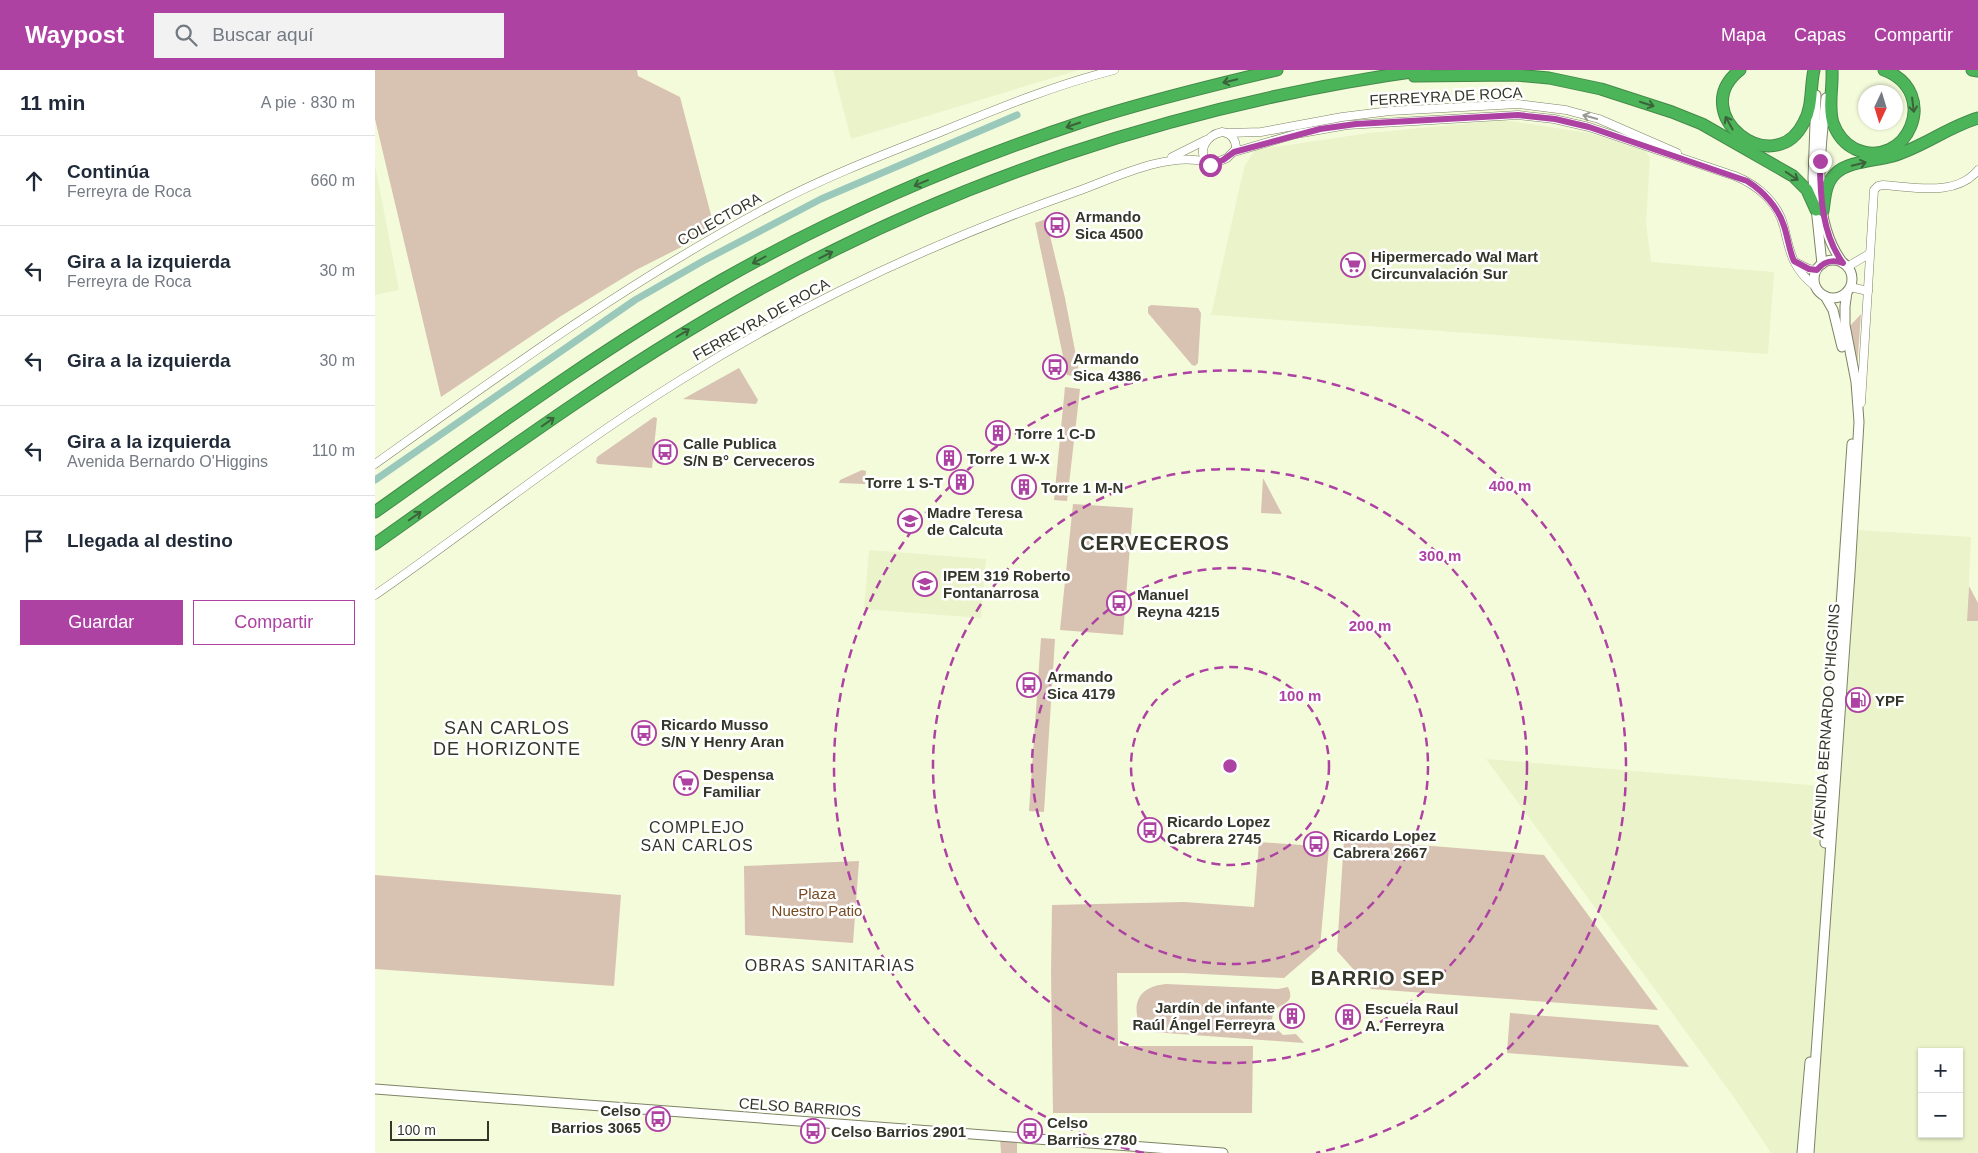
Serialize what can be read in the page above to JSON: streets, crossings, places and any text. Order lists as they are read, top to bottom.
{
  "streets": {
    "main road": ["AVENIDA BERNARDO O'HIGGINS", "CELSO BARRIOS"],
    "street": ["FERREYRA DE ROCA", "COLECTORA"]
  },
  "crossings": [
    ["FERREYRA DE ROCA", "AVENIDA BERNARDO O'HIGGINS"]
  ],
  "districts": [
    "CERVECEROS",
    "SAN CARLOS DE HORIZONTE",
    "COMPLEJO SAN CARLOS",
    "OBRAS SANITARIAS",
    "BARRIO SEP"
  ],
  "parks": ["Plaza Nuestro Patio"],
  "places": {
    "bus stop": [
      "Armando Sica 4500",
      "Armando Sica 4386",
      "Calle Publica S/N B° Cerveceros",
      "Manuel Reyna 4215",
      "Armando Sica 4179",
      "Ricardo Musso S/N Y Henry Aran",
      "Ricardo Lopez Cabrera 2745",
      "Ricardo Lopez Cabrera 2667",
      "Celso Barrios 3065",
      "Celso Barrios 2901",
      "Celso Barrios 2780"
    ],
    "supermarket": ["Hipermercado Wal Mart Circunvalación Sur", "Despensa Familiar"],
    "building": [
      "Torre 1 C-D",
      "Torre 1 W-X",
      "Torre 1 S-T",
      "Torre 1 M-N",
      "Jardín de infante Raúl Ángel Ferreyra",
      "Escuela Raul A. Ferreyra"
    ],
    "school or university": ["Madre Teresa de Calcuta", "IPEM 319 Roberto Fontanarrosa"],
    "fuel station": ["YPF"]
  },
  "scale_bar": "100 m",
  "north": "bottom",
  "page": {
    "header": "Waypost",
    "search": "Buscar aquí",
    "nav": ["Mapa", "Capas", "Compartir"],
    "heading": ["11 min", "A pie · 830 m"],
    "list": [
      ["Continúa", "Ferreyra de Roca", "660 m"],
      ["Gira a la izquierda", "Ferreyra de Roca", "30 m"],
      ["Gira a la izquierda", "30 m"],
      ["Gira a la izquierda", "Avenida Bernardo O'Higgins", "110 m"],
      "Llegada al destino"
    ],
    "buttons": ["Guardar", "Compartir"],
    "map_buttons": ["+", "−"],
    "scale": "100 m"
  },
  "rings": [
    "400 m",
    "300 m",
    "200 m",
    "100 m"
  ]
}
